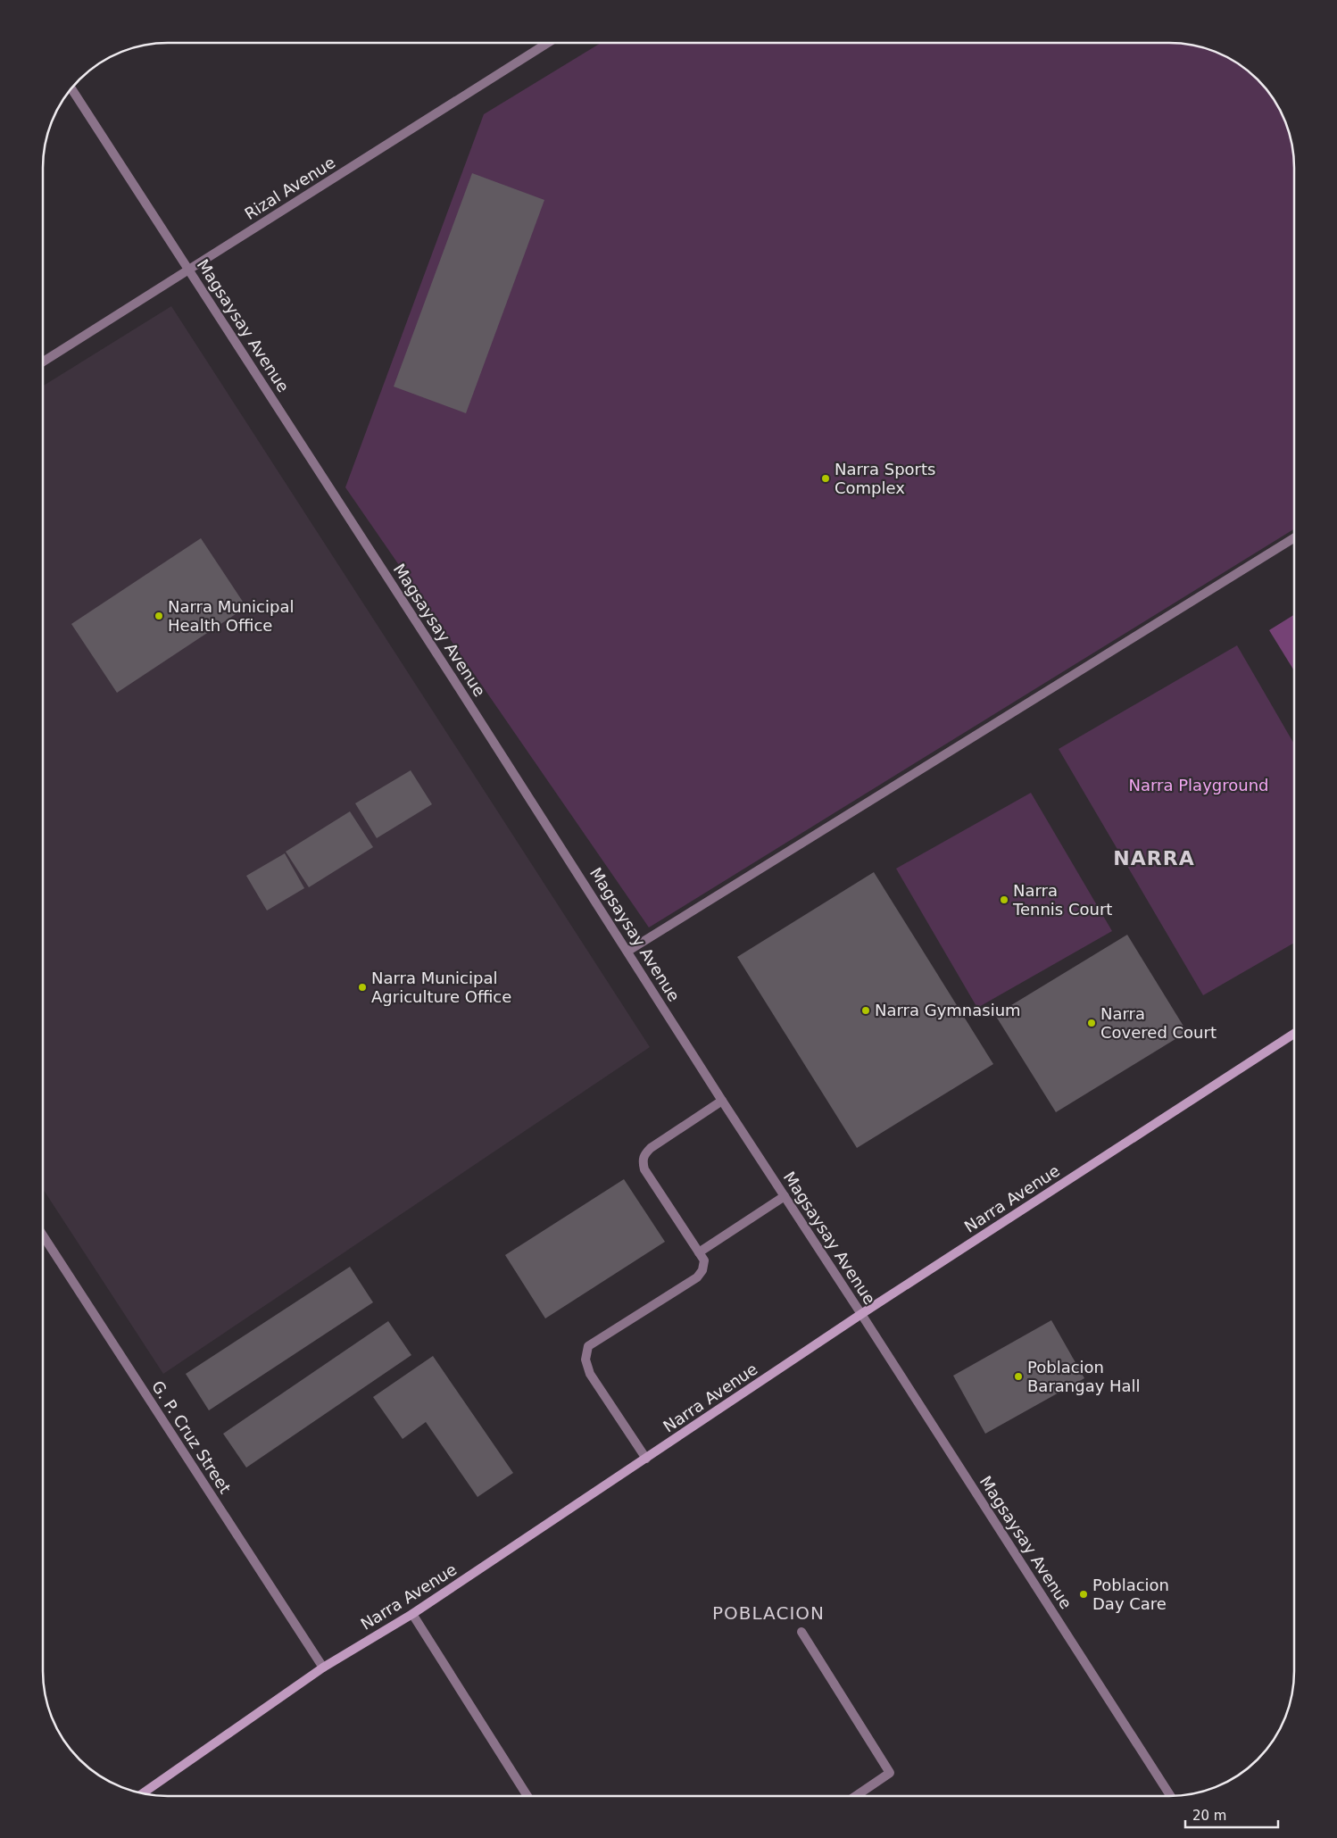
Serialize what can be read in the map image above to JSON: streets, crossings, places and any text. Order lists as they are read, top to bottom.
{
  "streets": {
    "street": [
      "Rizal Avenue",
      "Magsaysay Avenue",
      "Narra Avenue",
      "G. P. Cruz Street"
    ]
  },
  "crossings": [
    ["Rizal Avenue", "Magsaysay Avenue"],
    ["Magsaysay Avenue", "Narra Avenue"],
    ["Narra Avenue", "G. P. Cruz Street"]
  ],
  "districts": ["NARRA", "POBLACION"],
  "parks": ["Narra Playground"],
  "places": [
    "Narra Sports Complex",
    "Narra Municipal Health Office",
    "Narra Tennis Court",
    "Narra Municipal Agriculture Office",
    "Narra Gymnasium",
    "Narra Covered Court",
    "Poblacion Barangay Hall",
    "Poblacion Day Care"
  ],
  "scale_bar": "20 m"
}
